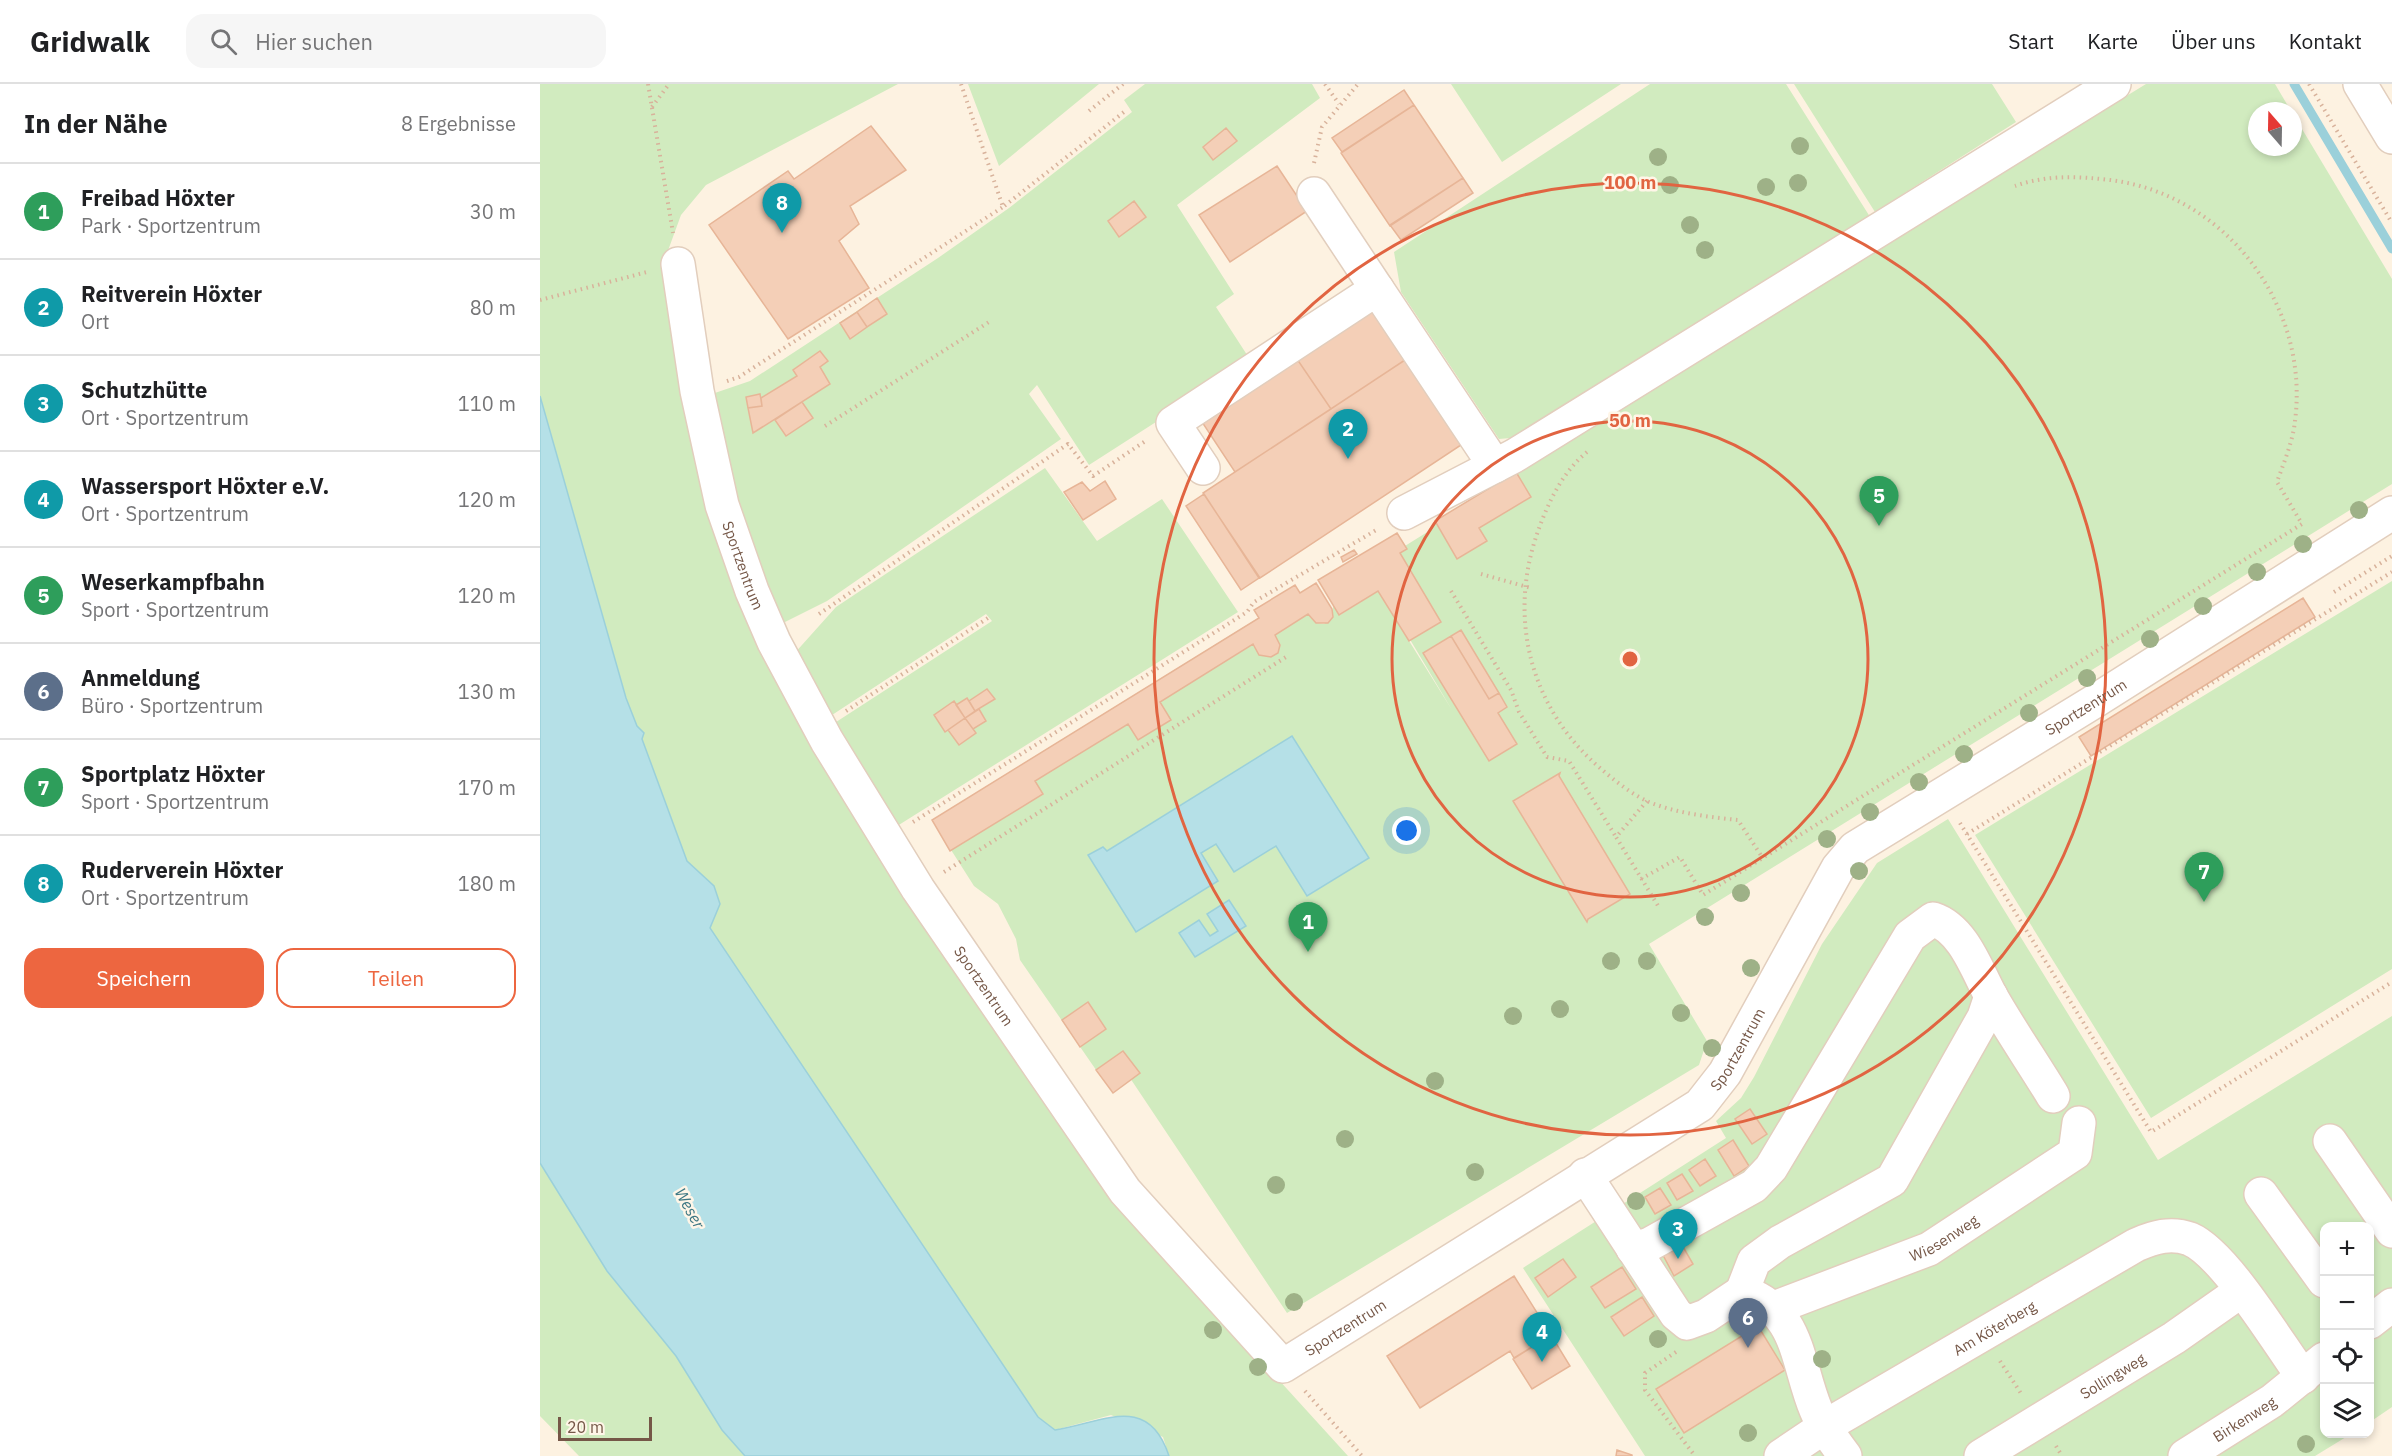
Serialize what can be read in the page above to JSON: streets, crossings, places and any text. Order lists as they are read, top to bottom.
{
  "streets": {
    "street": [
      "Sportzentrum",
      "Wiesenweg",
      "Am Köterberg",
      "Sollingweg",
      "Birkenweg"
    ]
  },
  "crossings": [
    ["Am Köterberg", "Sollingweg"]
  ],
  "water": ["Weser"],
  "scale_bar": "20 m",
  "north": "top",
  "page": {
    "header": "Gridwalk",
    "search": "Hier suchen",
    "nav": [
      "Start",
      "Karte",
      "Über uns",
      "Kontakt"
    ],
    "heading": ["In der Nähe", "8 Ergebnisse"],
    "list": [
      {
        "mark": "1",
        "name": "Freibad Höxter",
        "note": "Park · Sportzentrum",
        "value": "30 m"
      },
      {
        "mark": "2",
        "name": "Reitverein Höxter",
        "note": "Ort",
        "value": "80 m"
      },
      {
        "mark": "3",
        "name": "Schutzhütte",
        "note": "Ort · Sportzentrum",
        "value": "110 m"
      },
      {
        "mark": "4",
        "name": "Wassersport Höxter e.V.",
        "note": "Ort · Sportzentrum",
        "value": "120 m"
      },
      {
        "mark": "5",
        "name": "Weserkampfbahn",
        "note": "Sport · Sportzentrum",
        "value": "120 m"
      },
      {
        "mark": "6",
        "name": "Anmeldung",
        "note": "Büro · Sportzentrum",
        "value": "130 m"
      },
      {
        "mark": "7",
        "name": "Sportplatz Höxter",
        "note": "Sport · Sportzentrum",
        "value": "170 m"
      },
      {
        "mark": "8",
        "name": "Ruderverein Höxter",
        "note": "Ort · Sportzentrum",
        "value": "180 m"
      }
    ],
    "pins": [
      "8",
      "2",
      "5",
      "7",
      "1",
      "3",
      "6",
      "4"
    ],
    "buttons": ["Speichern", "Teilen"],
    "map_buttons": ["+", "−"],
    "scale": "20 m"
  },
  "rings": ["100 m", "50 m"]
}
